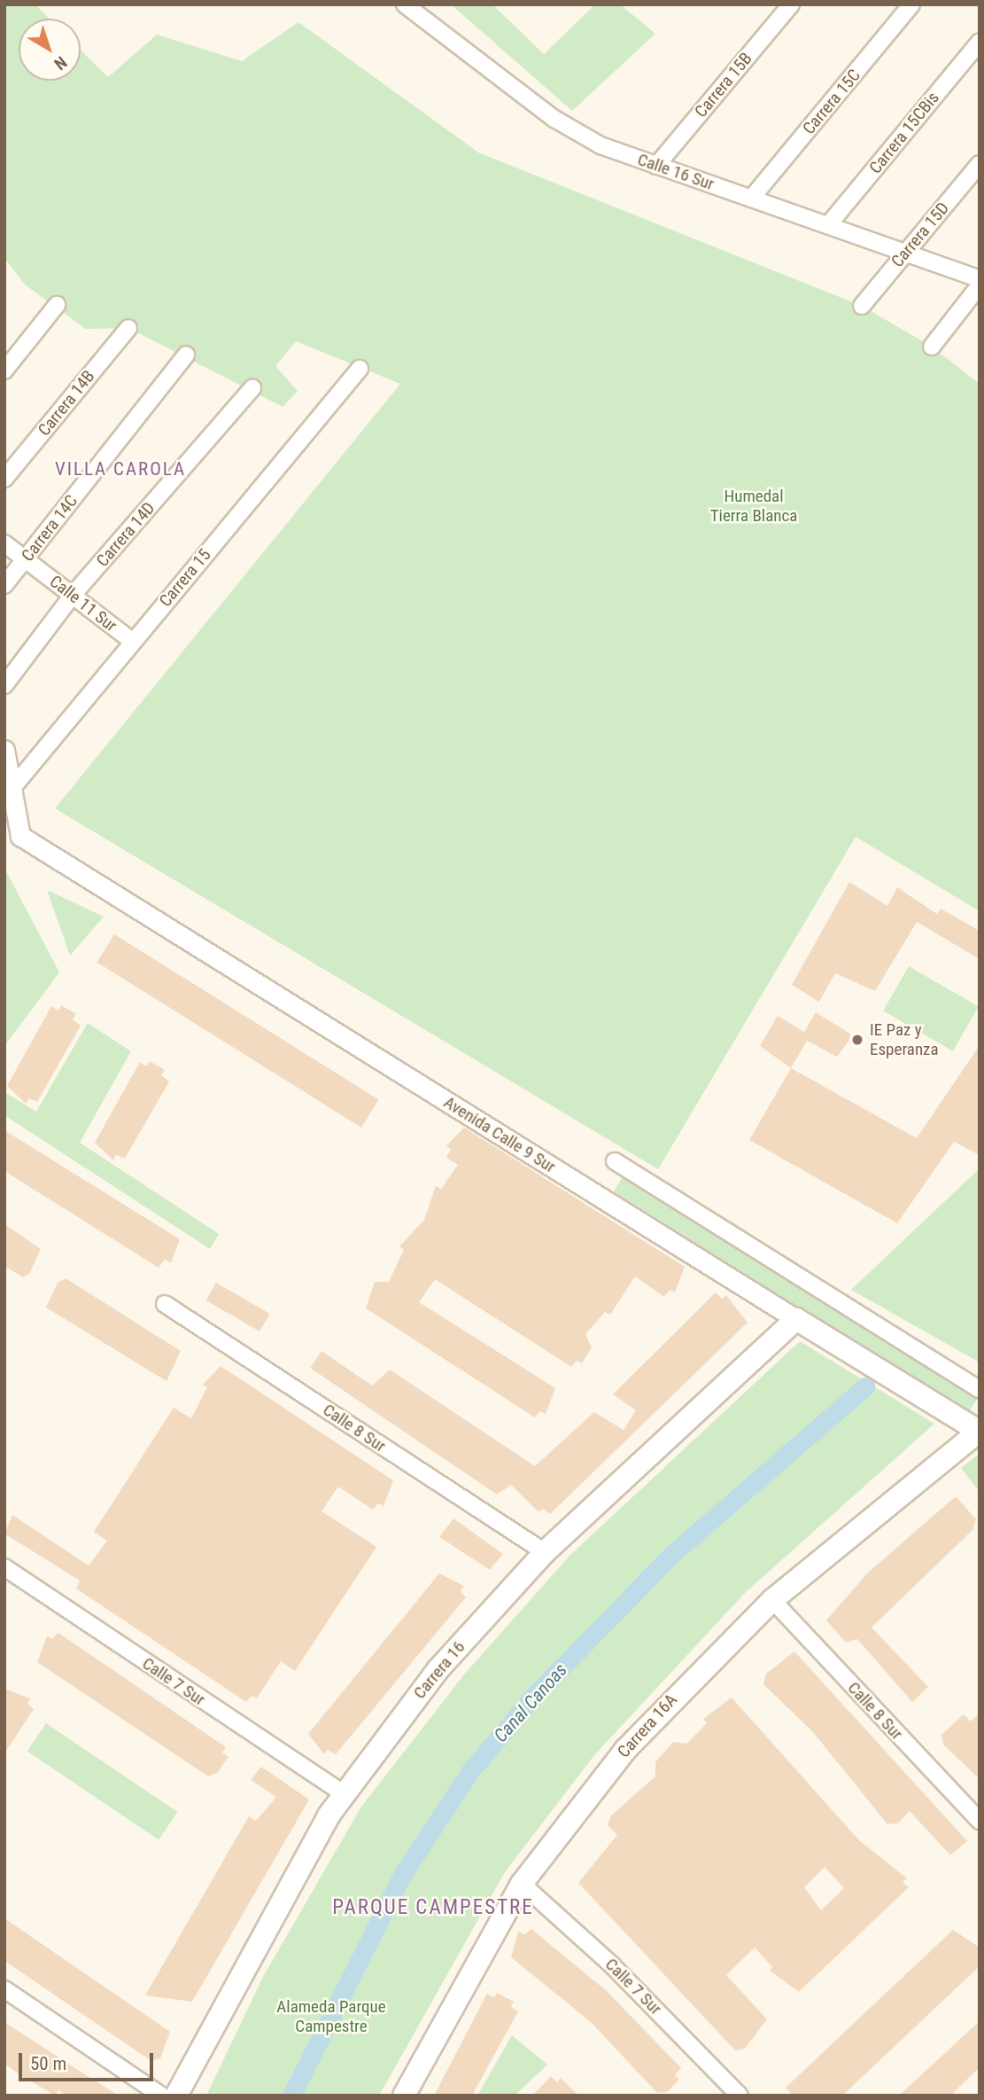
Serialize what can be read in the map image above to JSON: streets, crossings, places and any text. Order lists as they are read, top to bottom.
{
  "streets": {
    "main road": ["Avenida Calle 9 Sur", "Carrera 16", "Carrera 16A"],
    "street": [
      "Carrera 15B",
      "Carrera 15C",
      "Carrera 15CBis",
      "Calle 16 Sur",
      "Carrera 15D",
      "Carrera 14B",
      "Carrera 14C",
      "Carrera 14D",
      "Carrera 15",
      "Calle 11 Sur",
      "Calle 8 Sur",
      "Calle 7 Sur"
    ]
  },
  "crossings": [
    ["Carrera 15B", "Calle 16 Sur"],
    ["Carrera 15C", "Calle 16 Sur"],
    ["Carrera 15CBis", "Calle 16 Sur"],
    ["Calle 16 Sur", "Carrera 15D"],
    ["Carrera 14C", "Calle 11 Sur"],
    ["Carrera 14D", "Calle 11 Sur"],
    ["Carrera 15", "Calle 11 Sur"],
    ["Carrera 15", "Avenida Calle 9 Sur"],
    ["Avenida Calle 9 Sur", "Carrera 16"],
    ["Avenida Calle 9 Sur", "Carrera 16A"],
    ["Calle 8 Sur", "Carrera 16"],
    ["Calle 8 Sur", "Carrera 16A"],
    ["Carrera 16", "Calle 7 Sur"],
    ["Calle 7 Sur", "Carrera 16A"]
  ],
  "districts": ["VILLA CAROLA", "PARQUE CAMPESTRE"],
  "water": ["Canal Canoas"],
  "parks": ["Humedal Tierra Blanca", "Alameda Parque Campestre"],
  "places": ["IE Paz y Esperanza"],
  "scale_bar": "50 m",
  "north": "bottom right"
}
